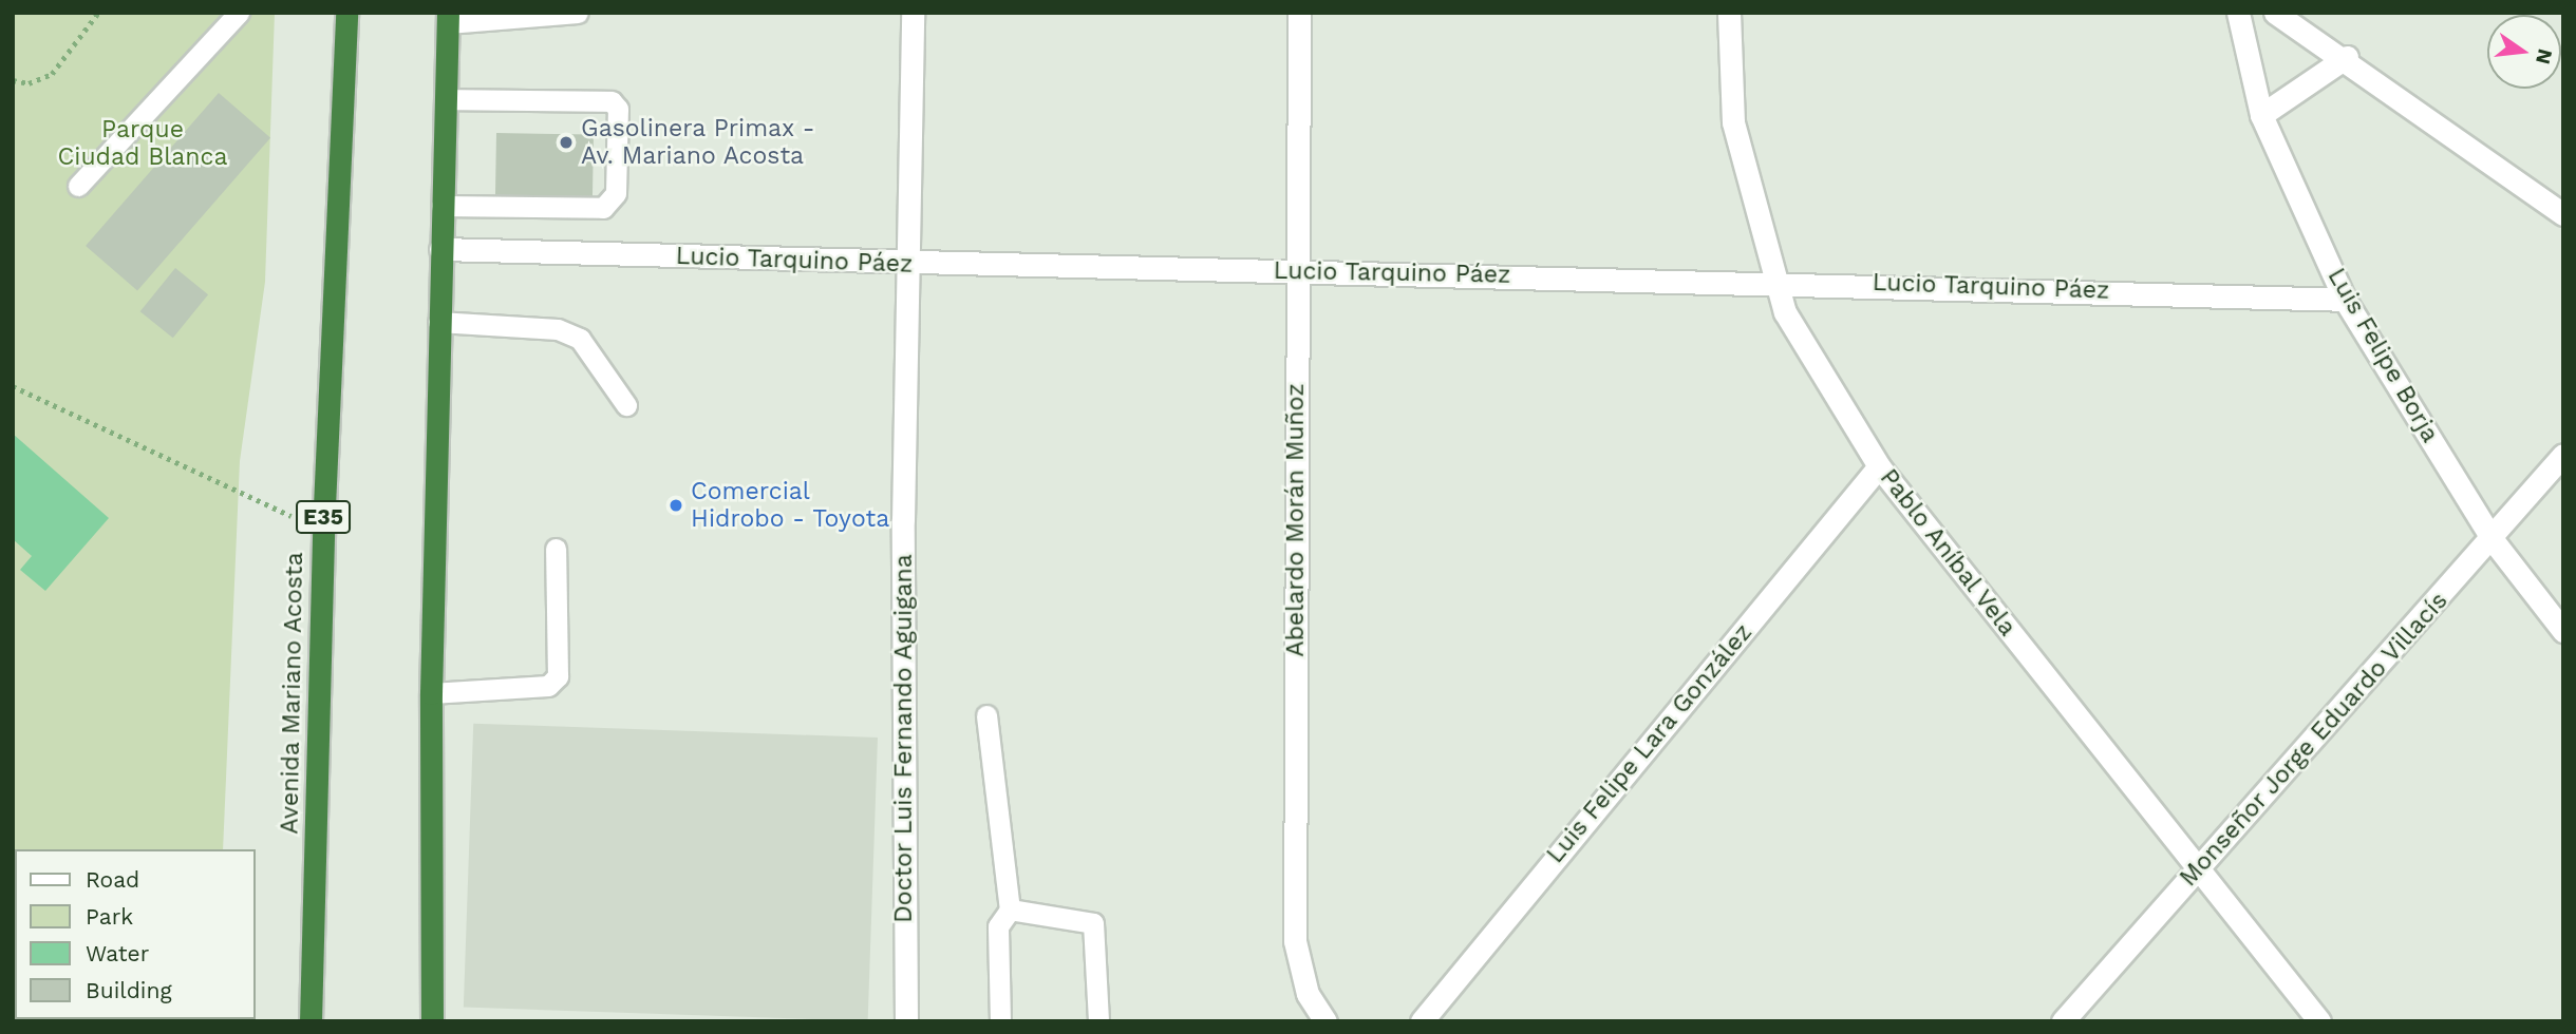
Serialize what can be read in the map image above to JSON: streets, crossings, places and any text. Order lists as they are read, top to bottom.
{
  "streets": {
    "highway": ["E35", "Avenida Mariano Acosta"],
    "street": [
      "Lucio Tarquino Páez",
      "Luis Felipe Borja",
      "Abelardo Morán Muñoz",
      "Pablo Aníbal Vela",
      "Doctor Luis Fernando Aguigana",
      "Monseñor Jorge Eduardo Villacís",
      "Luis Felipe Lara González"
    ]
  },
  "crossings": [
    ["Lucio Tarquino Páez", "Luis Felipe Borja"],
    ["Lucio Tarquino Páez", "Abelardo Morán Muñoz"],
    ["Lucio Tarquino Páez", "Pablo Aníbal Vela"],
    ["Lucio Tarquino Páez", "Doctor Luis Fernando Aguigana"],
    ["Luis Felipe Borja", "Monseñor Jorge Eduardo Villacís"],
    ["Pablo Aníbal Vela", "Monseñor Jorge Eduardo Villacís"],
    ["Pablo Aníbal Vela", "Luis Felipe Lara González"]
  ],
  "parks": ["Parque Ciudad Blanca"],
  "places": ["Gasolinera Primax - Av. Mariano Acosta", "Comercial Hidrobo - Toyota"],
  "legend": [
    "Road",
    "Park",
    "Water",
    "Building"
  ],
  "north": "right"
}
